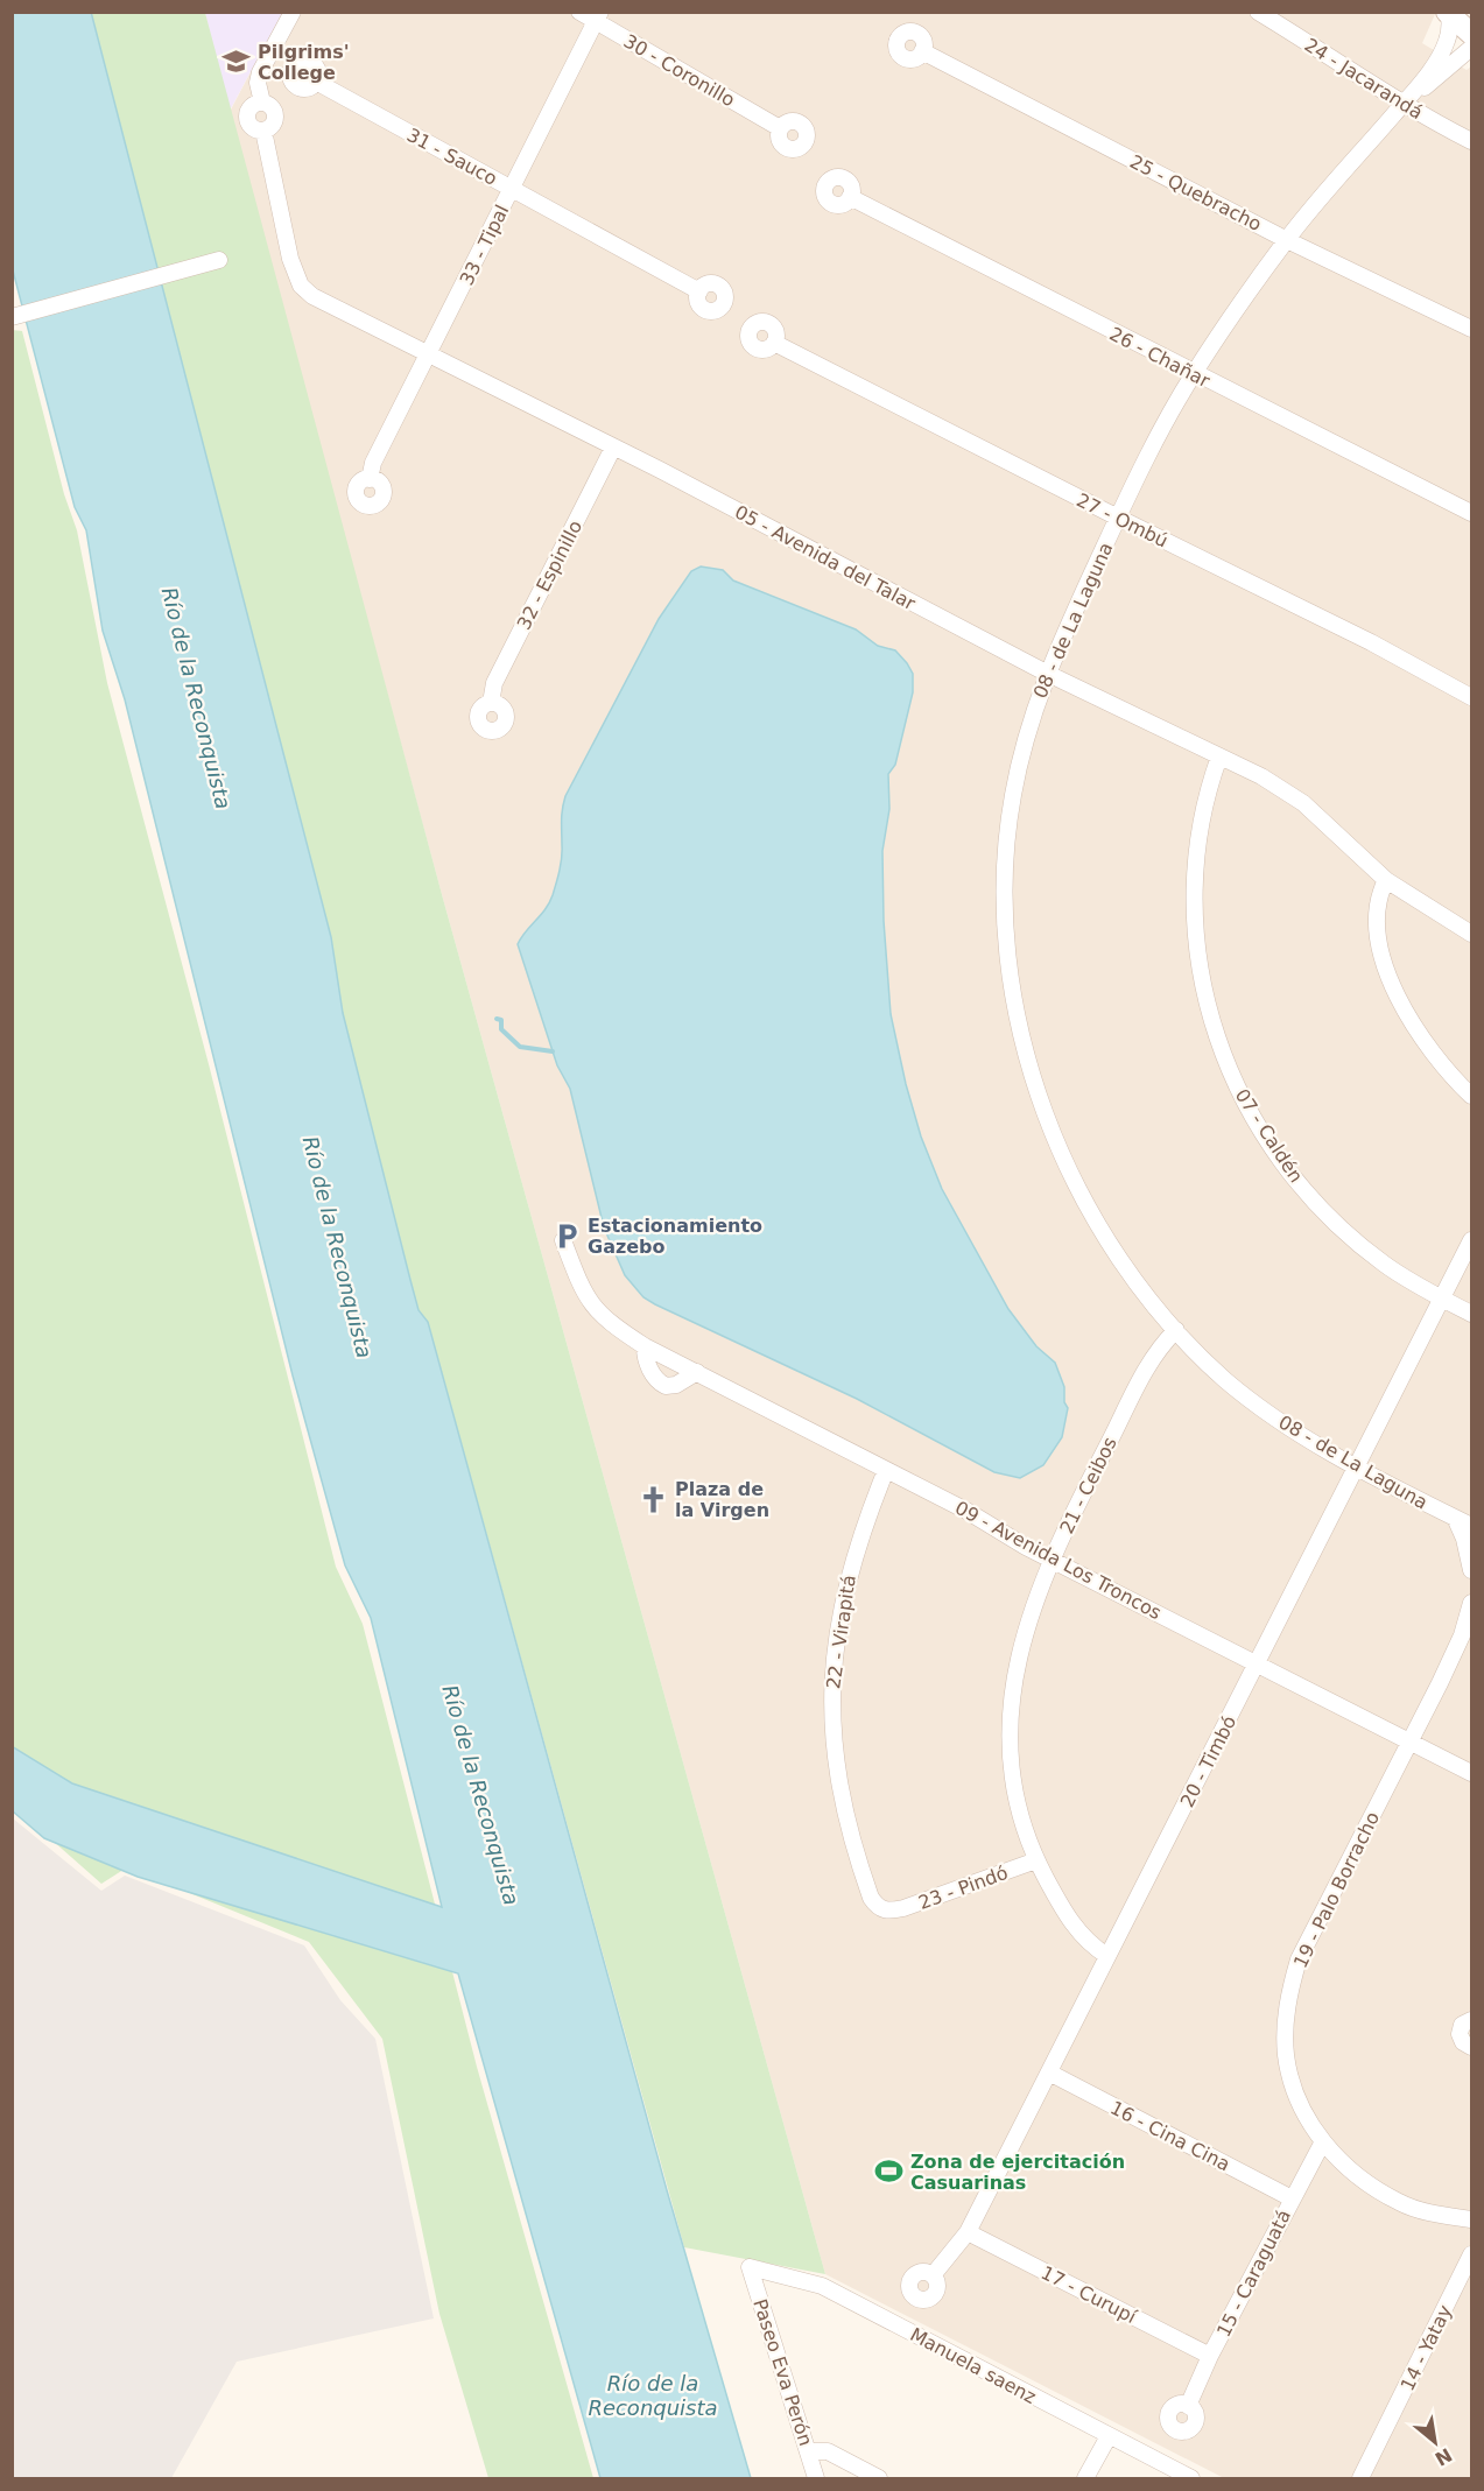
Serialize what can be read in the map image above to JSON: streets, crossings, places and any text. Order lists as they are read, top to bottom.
{
  "streets": {
    "street": [
      "30 - Coronillo",
      "24 - Jacarandá",
      "31 - Sauco",
      "25 - Quebracho",
      "33 - Tipal",
      "26 - Chañar",
      "27 - Ombú",
      "05 - Avenida del Talar",
      "32 - Espinillo",
      "08 - de La Laguna",
      "07 - Caldén",
      "21 - Ceibos",
      "09 - Avenida Los Troncos",
      "22 - Virapitá",
      "20 - Timbó",
      "23 - Pindó",
      "19 - Palo Borracho",
      "16 - Cina Cina",
      "15 - Caraguatá",
      "17 - Curupí",
      "14 - Yatay",
      "Manuela saenz",
      "Paseo Eva Perón"
    ]
  },
  "crossings": [
    ["30 - Coronillo", "33 - Tipal"],
    ["24 - Jacarandá", "08 - de La Laguna"],
    ["31 - Sauco", "33 - Tipal"],
    ["25 - Quebracho", "08 - de La Laguna"],
    ["33 - Tipal", "05 - Avenida del Talar"],
    ["26 - Chañar", "08 - de La Laguna"],
    ["27 - Ombú", "08 - de La Laguna"],
    ["05 - Avenida del Talar", "32 - Espinillo"],
    ["05 - Avenida del Talar", "08 - de La Laguna"],
    ["05 - Avenida del Talar", "07 - Caldén"],
    ["08 - de La Laguna", "21 - Ceibos"],
    ["08 - de La Laguna", "20 - Timbó"],
    ["07 - Caldén", "20 - Timbó"],
    ["21 - Ceibos", "09 - Avenida Los Troncos"],
    ["21 - Ceibos", "20 - Timbó"],
    ["21 - Ceibos", "23 - Pindó"],
    ["09 - Avenida Los Troncos", "22 - Virapitá"],
    ["09 - Avenida Los Troncos", "20 - Timbó"],
    ["09 - Avenida Los Troncos", "19 - Palo Borracho"],
    ["22 - Virapitá", "23 - Pindó"],
    ["20 - Timbó", "16 - Cina Cina"],
    ["20 - Timbó", "17 - Curupí"],
    ["19 - Palo Borracho", "15 - Caraguatá"],
    ["16 - Cina Cina", "15 - Caraguatá"],
    ["15 - Caraguatá", "17 - Curupí"],
    ["Manuela saenz", "Paseo Eva Perón"]
  ],
  "water": ["Río de la Reconquista"],
  "places": {
    "school or university": ["Pilgrims' College"],
    "parking": ["Estacionamiento Gazebo"],
    "church": ["Plaza de la Virgen"],
    "sports": ["Zona de ejercitación Casuarinas"]
  },
  "north": "bottom right"
}
